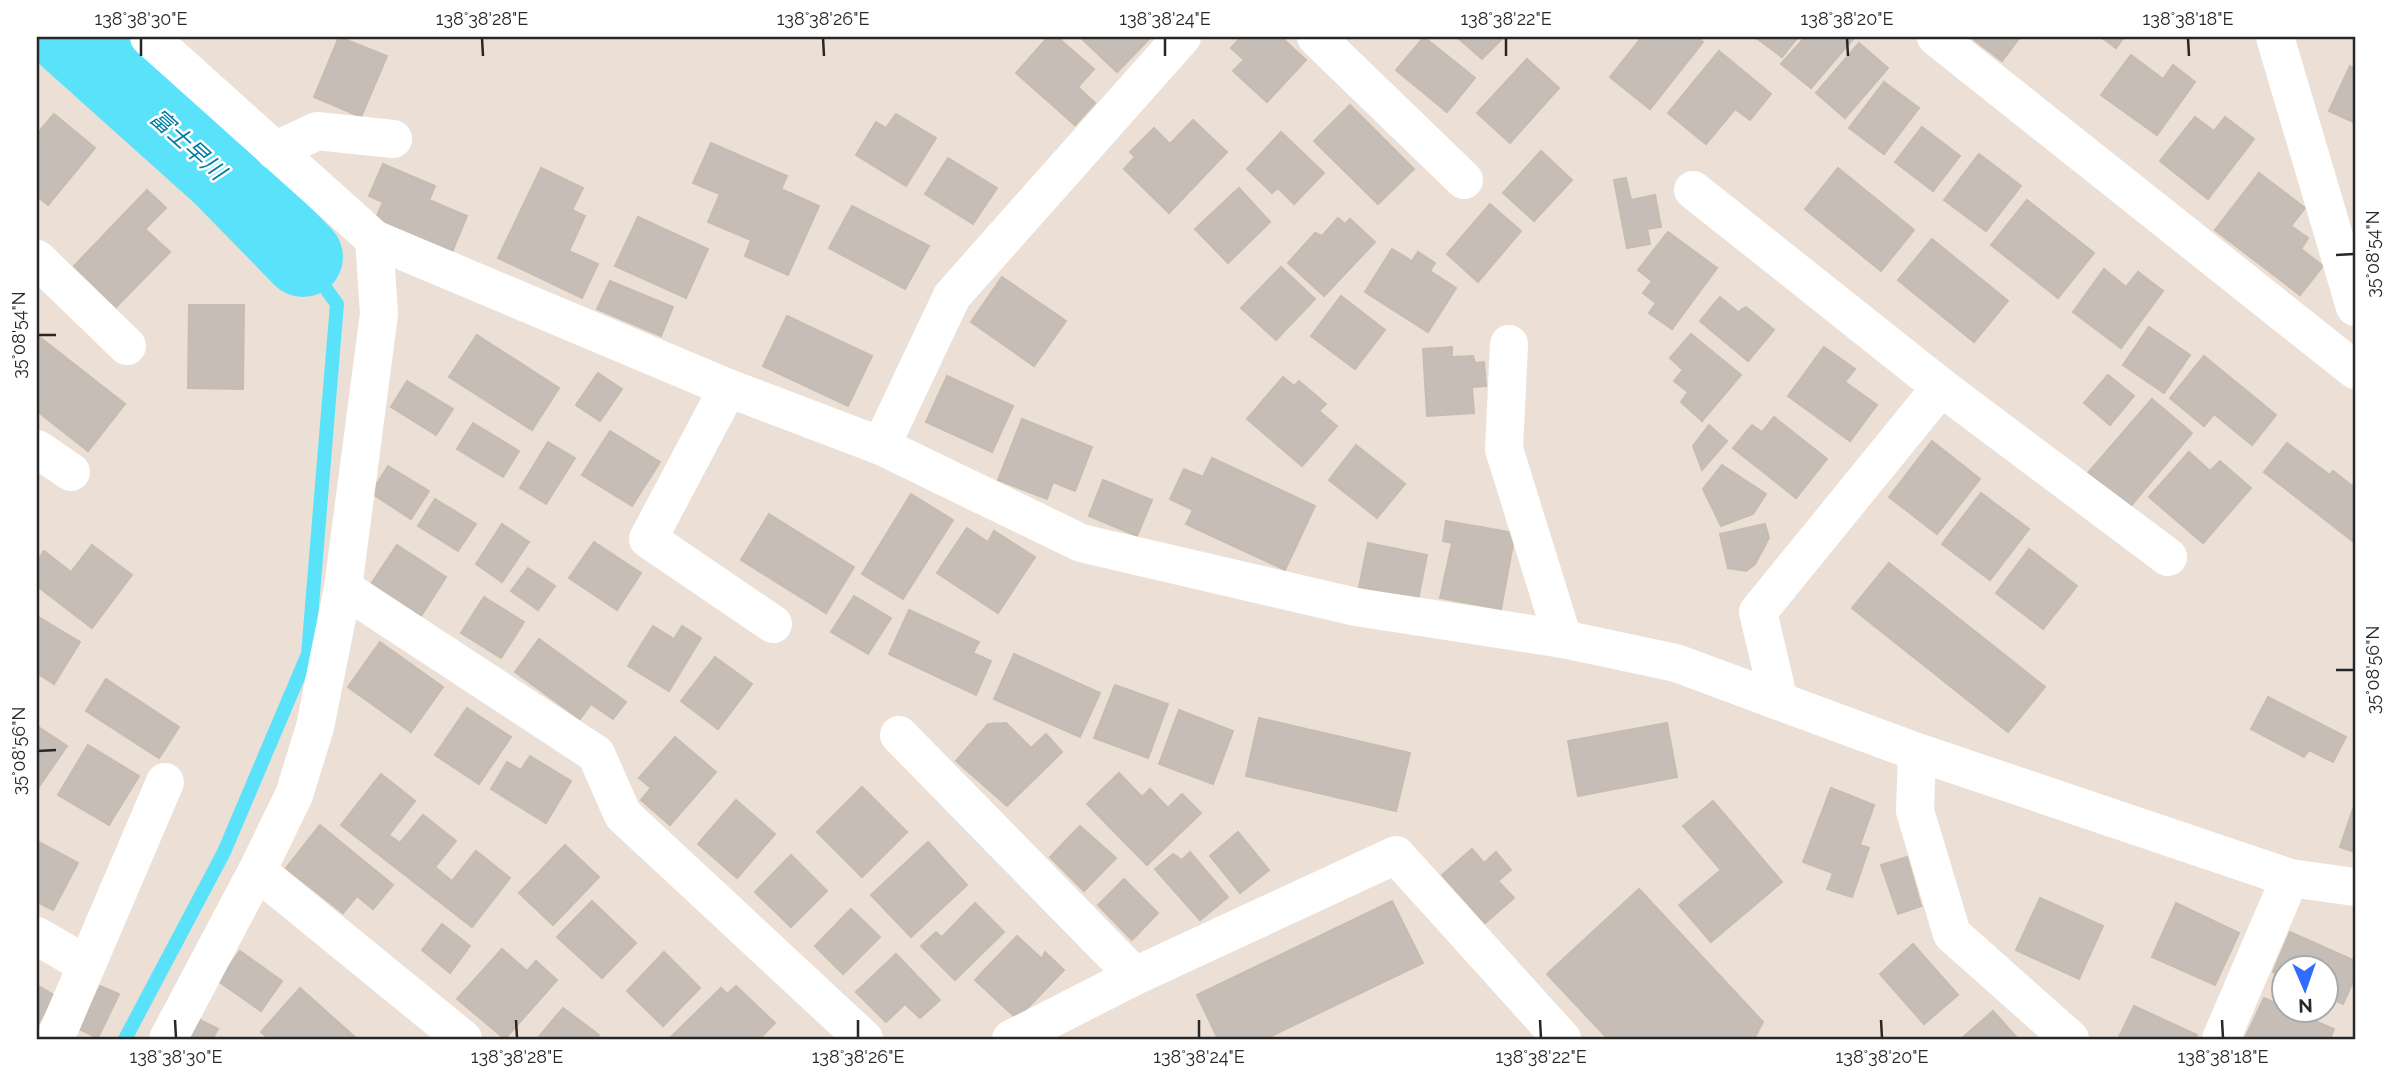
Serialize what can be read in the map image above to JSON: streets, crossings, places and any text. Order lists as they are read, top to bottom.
{
  "water": ["富士早川"],
  "north": "bottom",
  "coordinates": [
    "138°38'30\"E",
    "138°38'28\"E",
    "138°38'26\"E",
    "138°38'24\"E",
    "138°38'22\"E",
    "138°38'20\"E",
    "138°38'18\"E",
    "35°08'54\"N",
    "35°08'56\"N"
  ]
}
